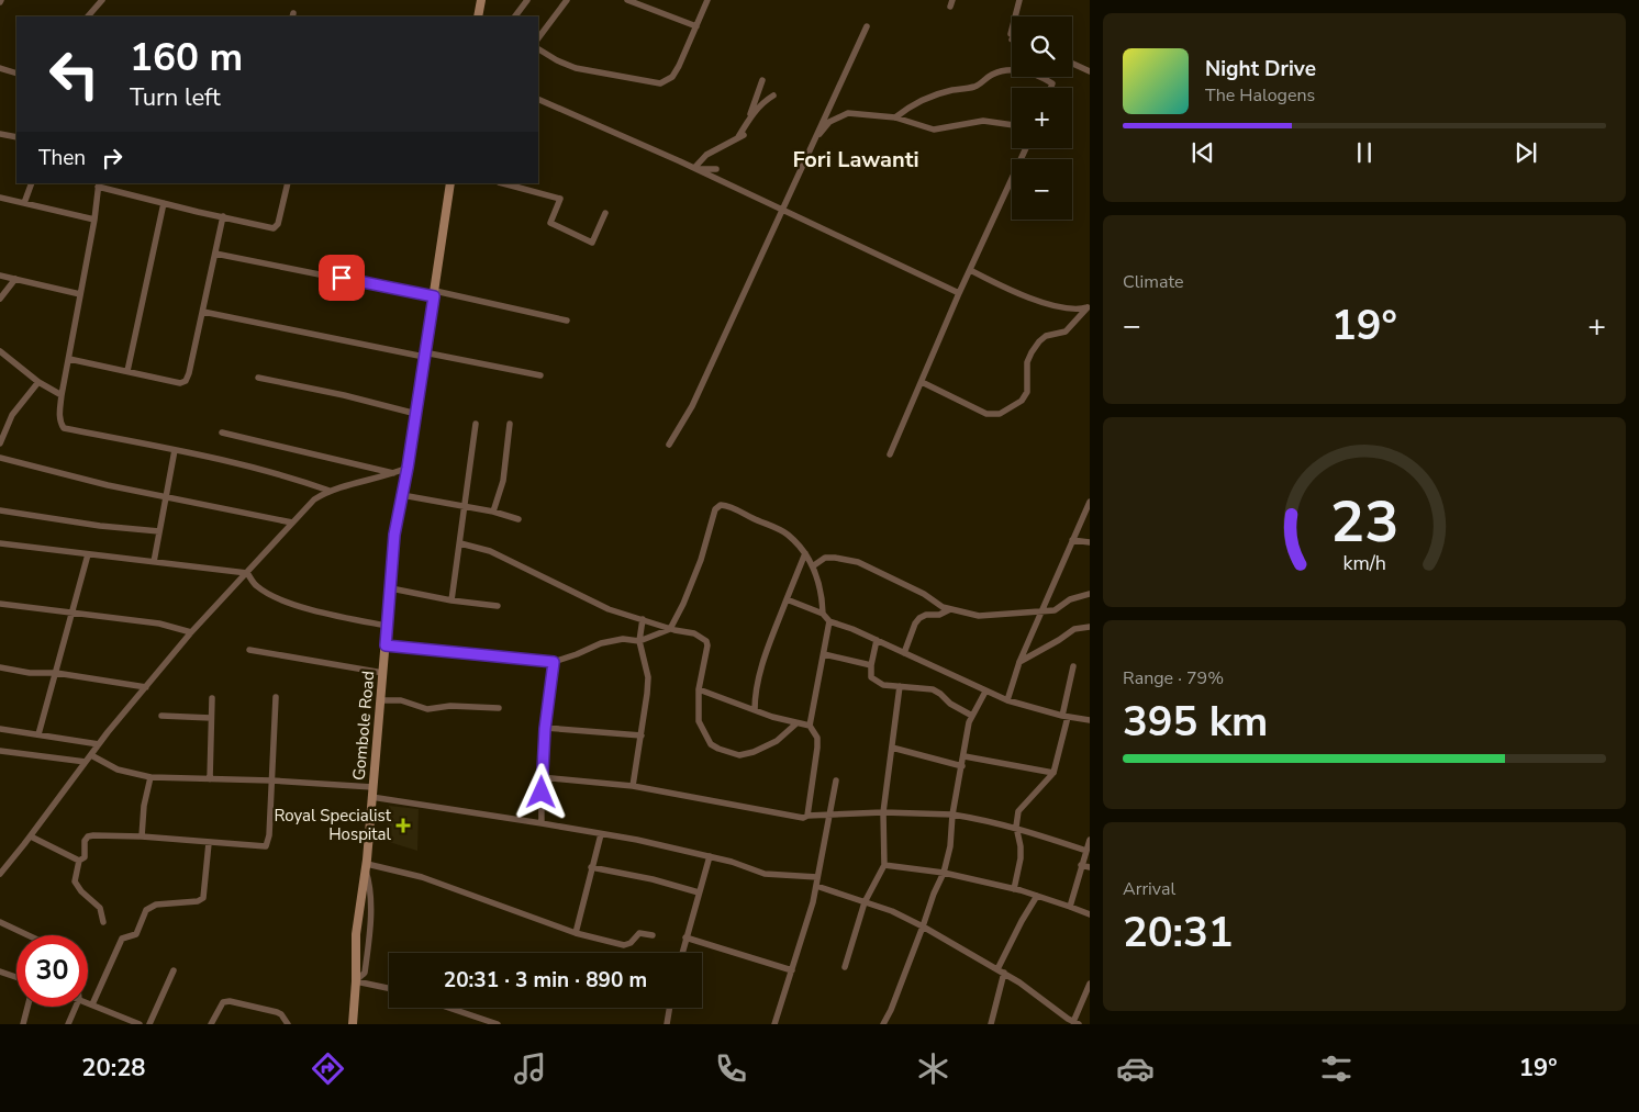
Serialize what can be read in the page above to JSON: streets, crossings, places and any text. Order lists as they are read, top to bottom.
{
  "streets": {
    "street": ["Gombole Road"]
  },
  "districts": ["Fori Lawanti"],
  "places": {
    "health": ["Royal Specialist Hospital"]
  },
  "page": {
    "map_buttons": ["+", "−"],
    "turn": ["160 m", "Turn left"],
    "song": ["Night Drive", "The Halogens"],
    "then": "Then",
    "tile": [
      "Climate",
      ["Range · 79%", "395 km"],
      ["Arrival", "20:31"]
    ],
    "heat": ["−", "19°", "+"],
    "limit": "30",
    "trip": "20:31 · 3 min · 890 m",
    "tabs": ["20:28", "19°"],
    "gauge": ["23", "km/h"]
  }
}
